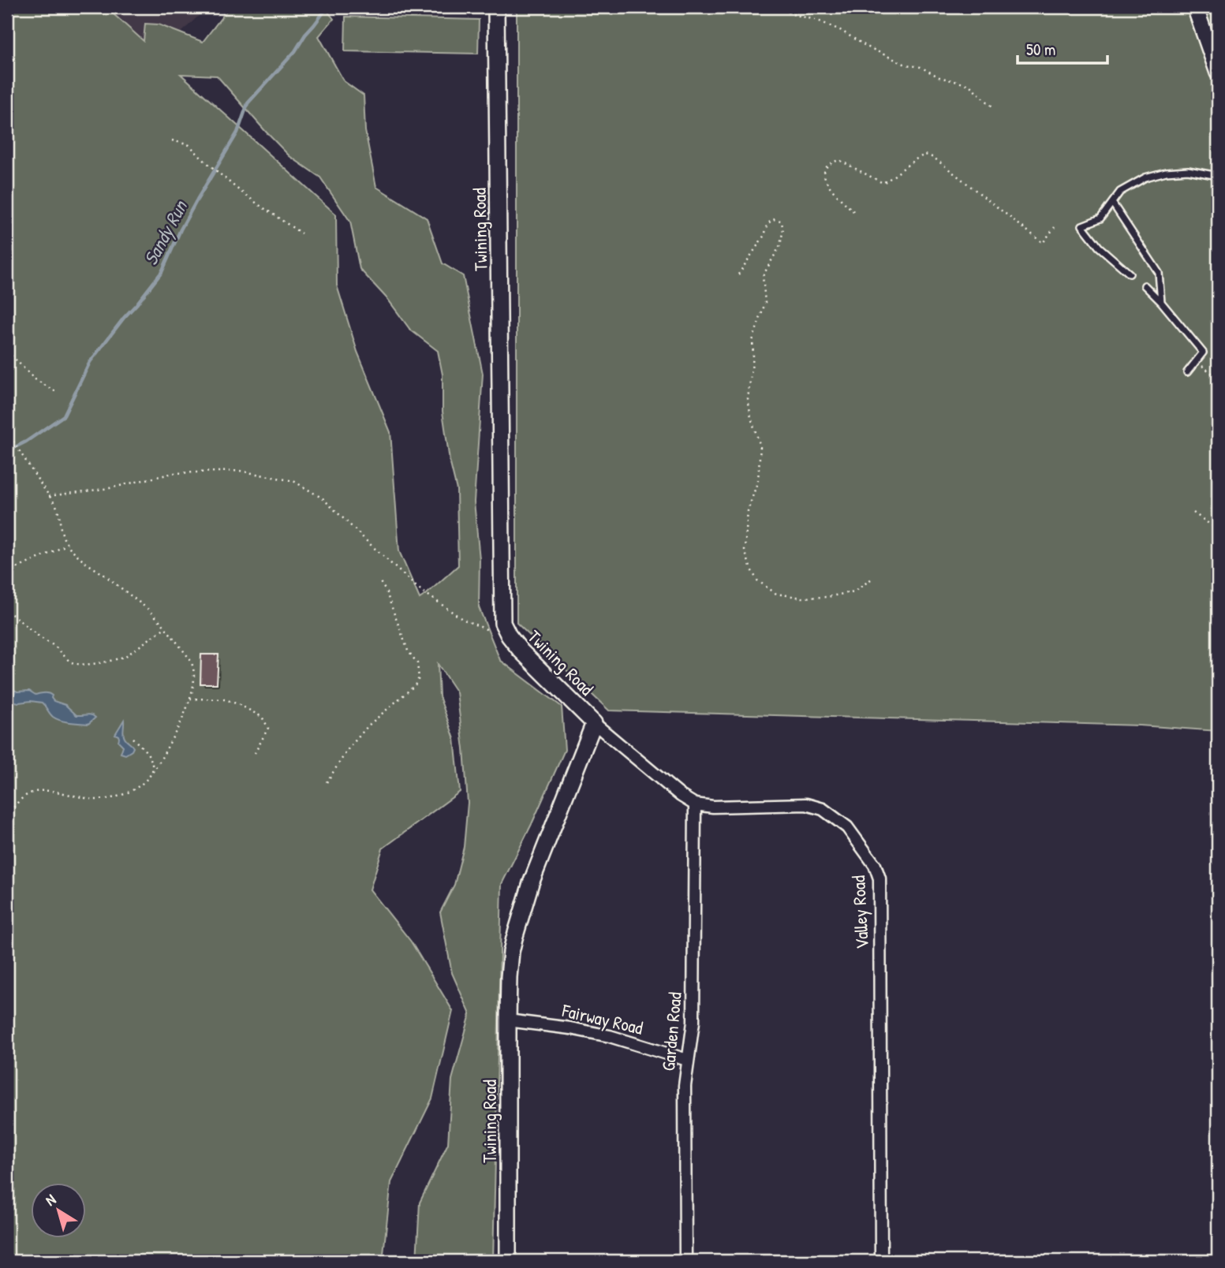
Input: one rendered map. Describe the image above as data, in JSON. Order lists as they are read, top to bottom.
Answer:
{
  "streets": {
    "street": [
      "Twining Road",
      "Valley Road",
      "Fairway Road",
      "Garden Road"
    ]
  },
  "crossings": [
    ["Twining Road", "Fairway Road"],
    ["Valley Road", "Garden Road"],
    ["Fairway Road", "Garden Road"]
  ],
  "water": ["Sandy Run"],
  "scale_bar": "50 m",
  "north": "top left"
}
